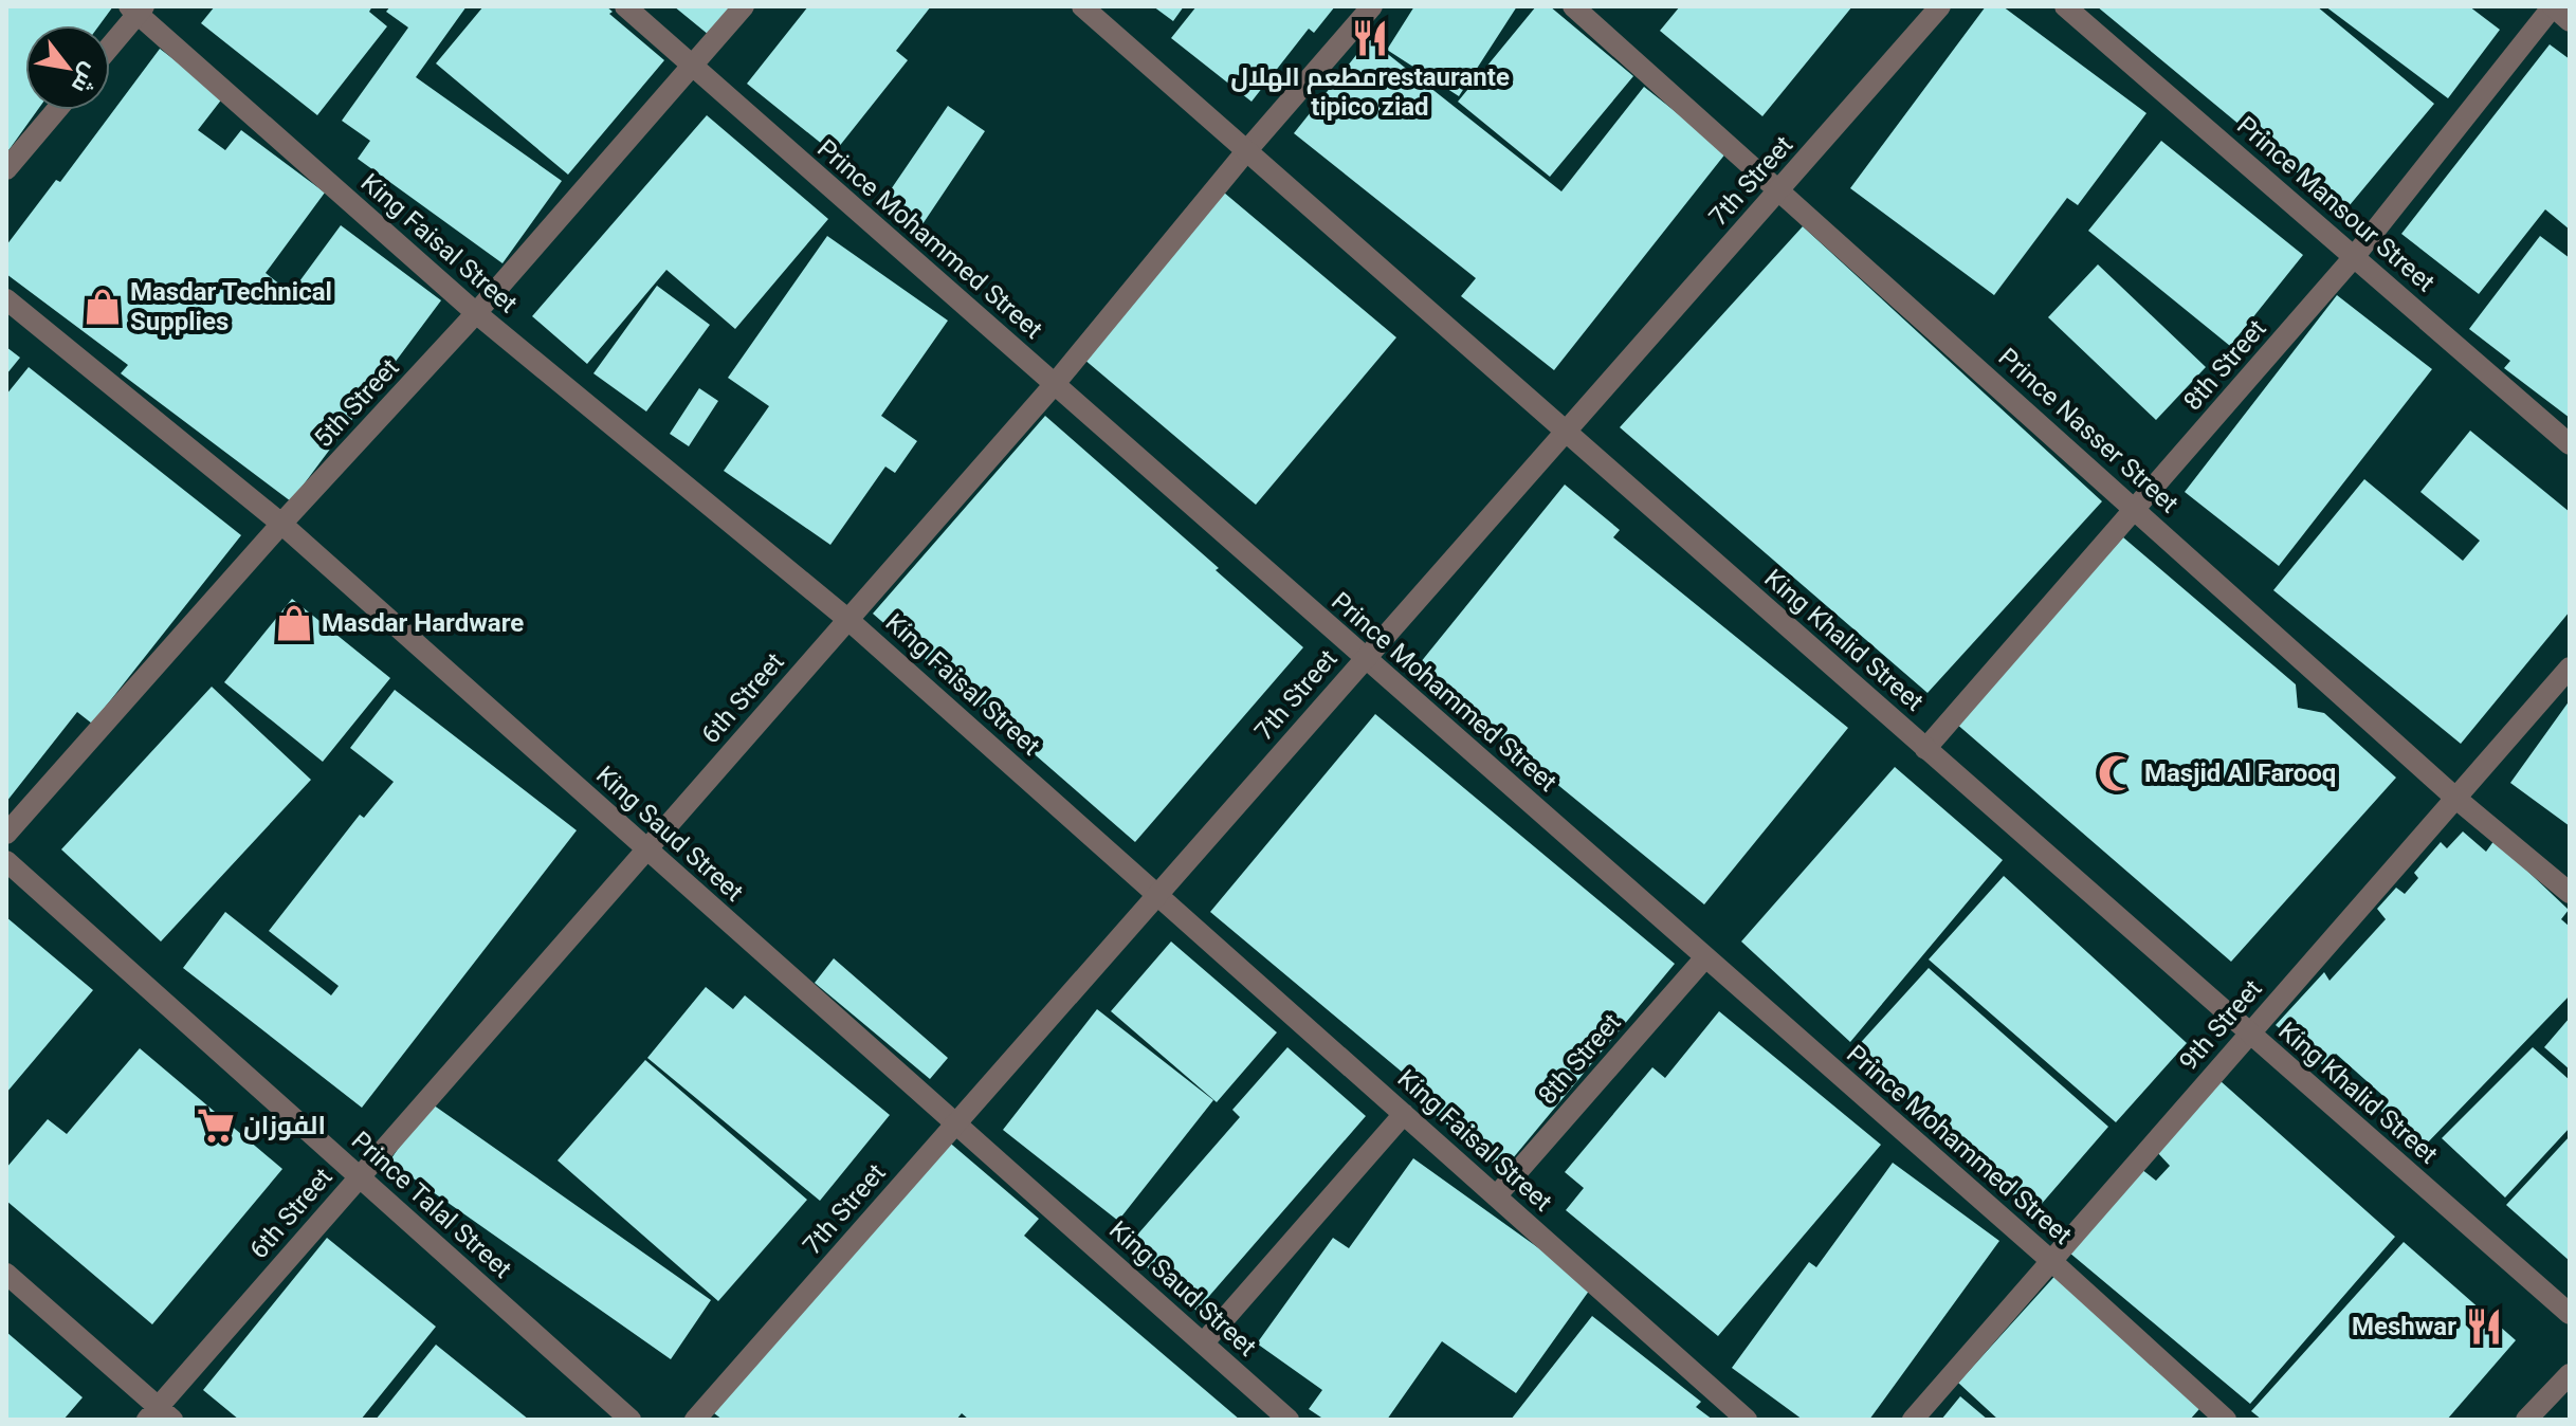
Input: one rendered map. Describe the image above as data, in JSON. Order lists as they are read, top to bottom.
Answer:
{
  "streets": {
    "street": [
      "7th Street",
      "Prince Mansour Street",
      "Prince Mohammed Street",
      "King Faisal Street",
      "8th Street",
      "5th Street",
      "Prince Nasser Street",
      "King Khalid Street",
      "6th Street",
      "King Saud Street",
      "9th Street",
      "Prince Talal Street"
    ]
  },
  "crossings": [
    ["7th Street", "Prince Mohammed Street"],
    ["7th Street", "King Faisal Street"],
    ["7th Street", "Prince Nasser Street"],
    ["7th Street", "King Khalid Street"],
    ["7th Street", "King Saud Street"],
    ["Prince Mansour Street", "8th Street"],
    ["Prince Mohammed Street", "8th Street"],
    ["Prince Mohammed Street", "5th Street"],
    ["Prince Mohammed Street", "6th Street"],
    ["Prince Mohammed Street", "9th Street"],
    ["King Faisal Street", "8th Street"],
    ["King Faisal Street", "5th Street"],
    ["King Faisal Street", "6th Street"],
    ["8th Street", "Prince Nasser Street"],
    ["8th Street", "King Khalid Street"],
    ["5th Street", "King Saud Street"],
    ["Prince Nasser Street", "9th Street"],
    ["King Khalid Street", "6th Street"],
    ["King Khalid Street", "9th Street"],
    ["6th Street", "King Saud Street"],
    ["6th Street", "Prince Talal Street"]
  ],
  "places": {
    "restaurant": ["مطعم الهلالrestaurante tipico ziad", "Meshwar"],
    "shop": ["Masdar Technical Supplies", "Masdar Hardware"],
    "mosque": ["Masjid Al Farooq"],
    "supermarket": ["الفوزان"]
  },
  "north": "bottom right"
}
